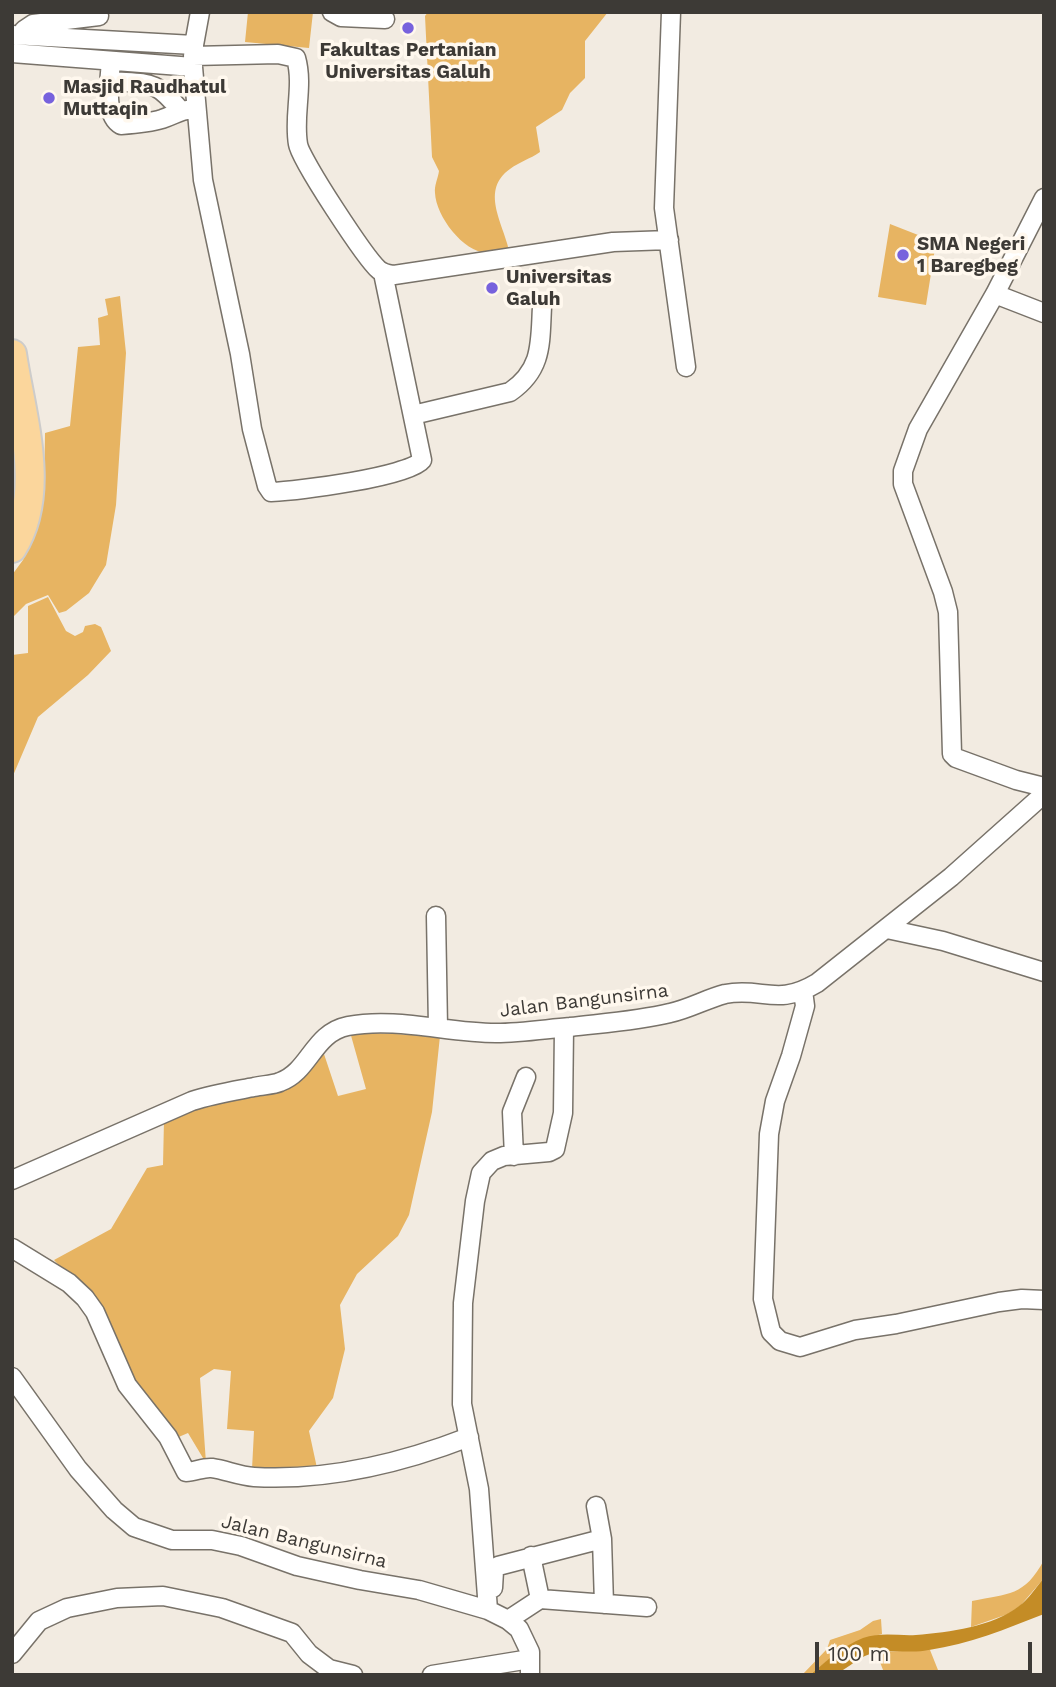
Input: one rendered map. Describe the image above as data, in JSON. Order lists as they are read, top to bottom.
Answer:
{
  "streets": {
    "street": ["Jalan Bangunsirna"]
  },
  "places": [
    "Fakultas Pertanian Universitas Galuh",
    "Masjid Raudhatul Muttaqin",
    "SMA Negeri 1 Baregbeg",
    "Universitas Galuh"
  ],
  "scale_bar": "100 m"
}
